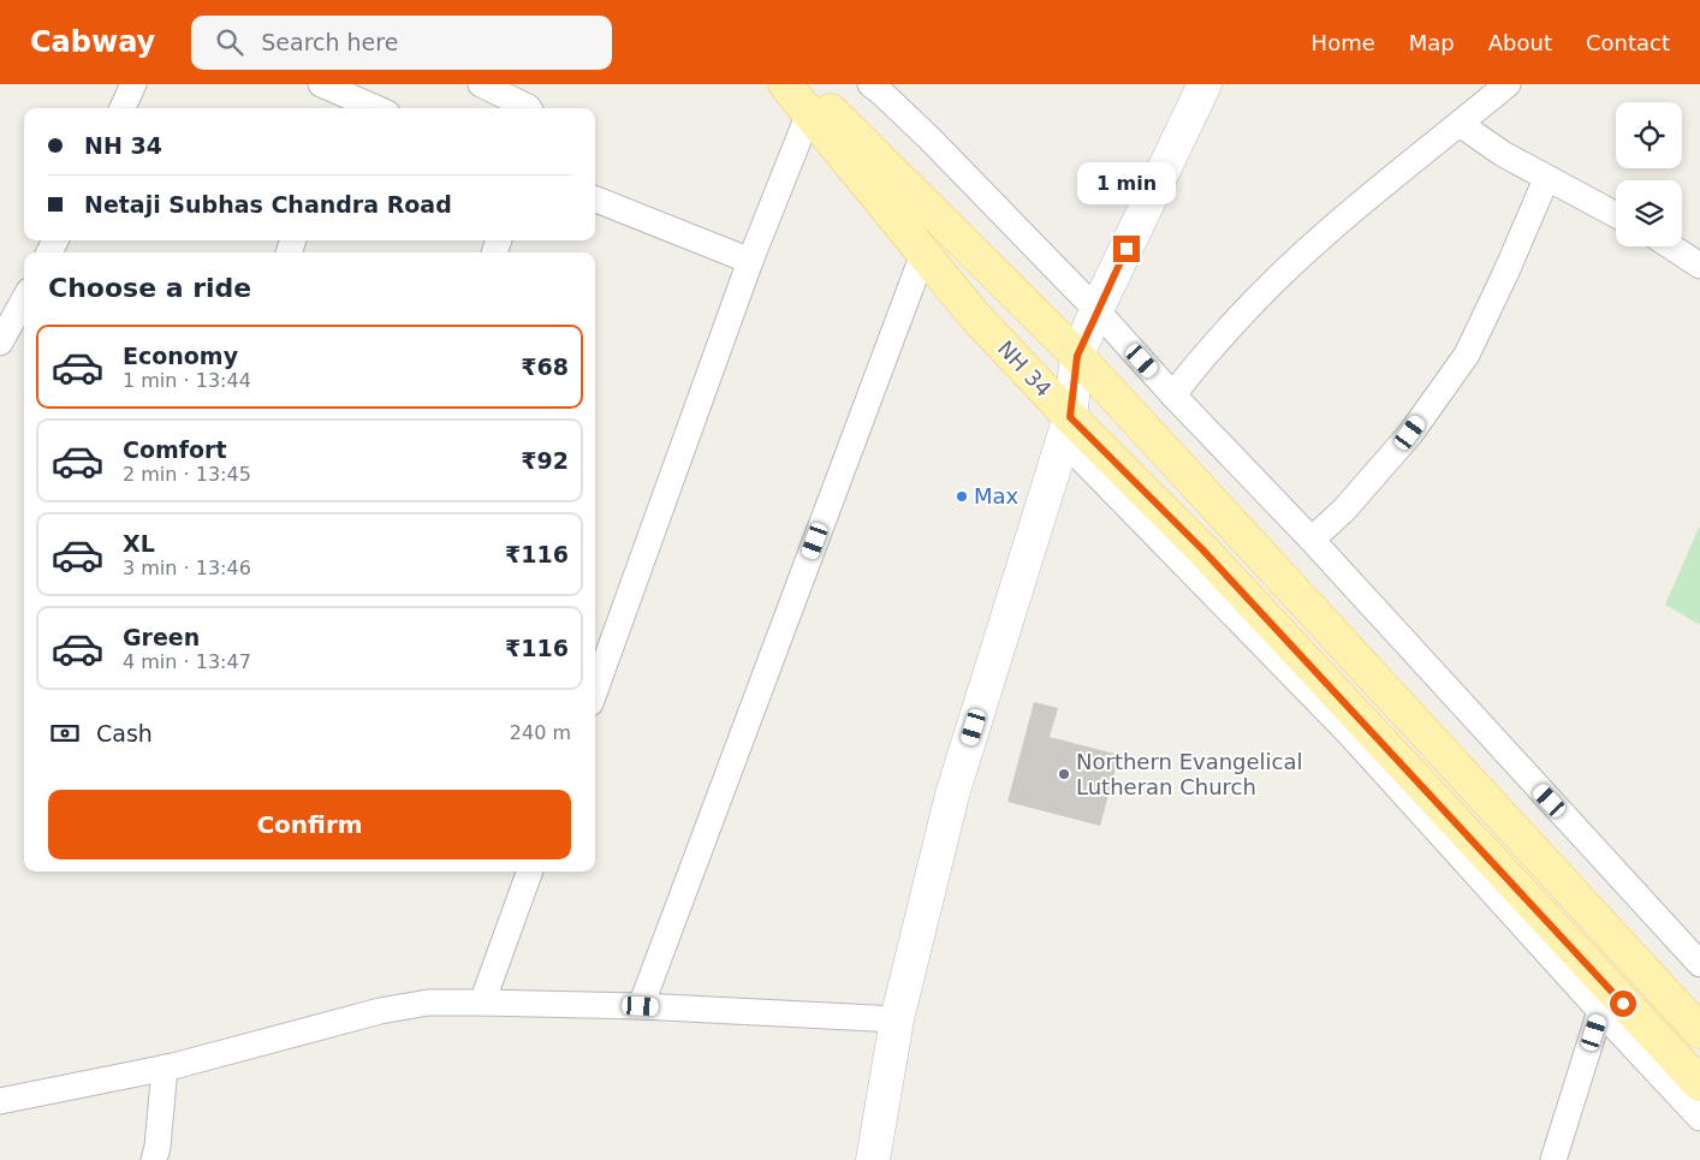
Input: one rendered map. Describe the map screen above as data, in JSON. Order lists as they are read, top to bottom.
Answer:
{
  "streets": {
    "main road": ["NH 34"]
  },
  "places": ["Max", "Northern Evangelical Lutheran Church"],
  "page": {
    "header": "Cabway",
    "search": "Search here",
    "nav": [
      "Home",
      "Map",
      "About",
      "Contact"
    ],
    "banner": ["NH 34", "Netaji Subhas Chandra Road"],
    "bubble": "1 min",
    "heading": "Choose a ride",
    "list": [
      {
        "name": "Economy",
        "note": "1 min · 13:44",
        "value": "₹68"
      },
      {
        "name": "Comfort",
        "note": "2 min · 13:45",
        "value": "₹92"
      },
      {
        "name": "XL",
        "note": "3 min · 13:46",
        "value": "₹116"
      },
      {
        "name": "Green",
        "note": "4 min · 13:47",
        "value": "₹116"
      }
    ],
    "pay": ["Cash", "240 m"],
    "buttons": "Confirm"
  }
}
